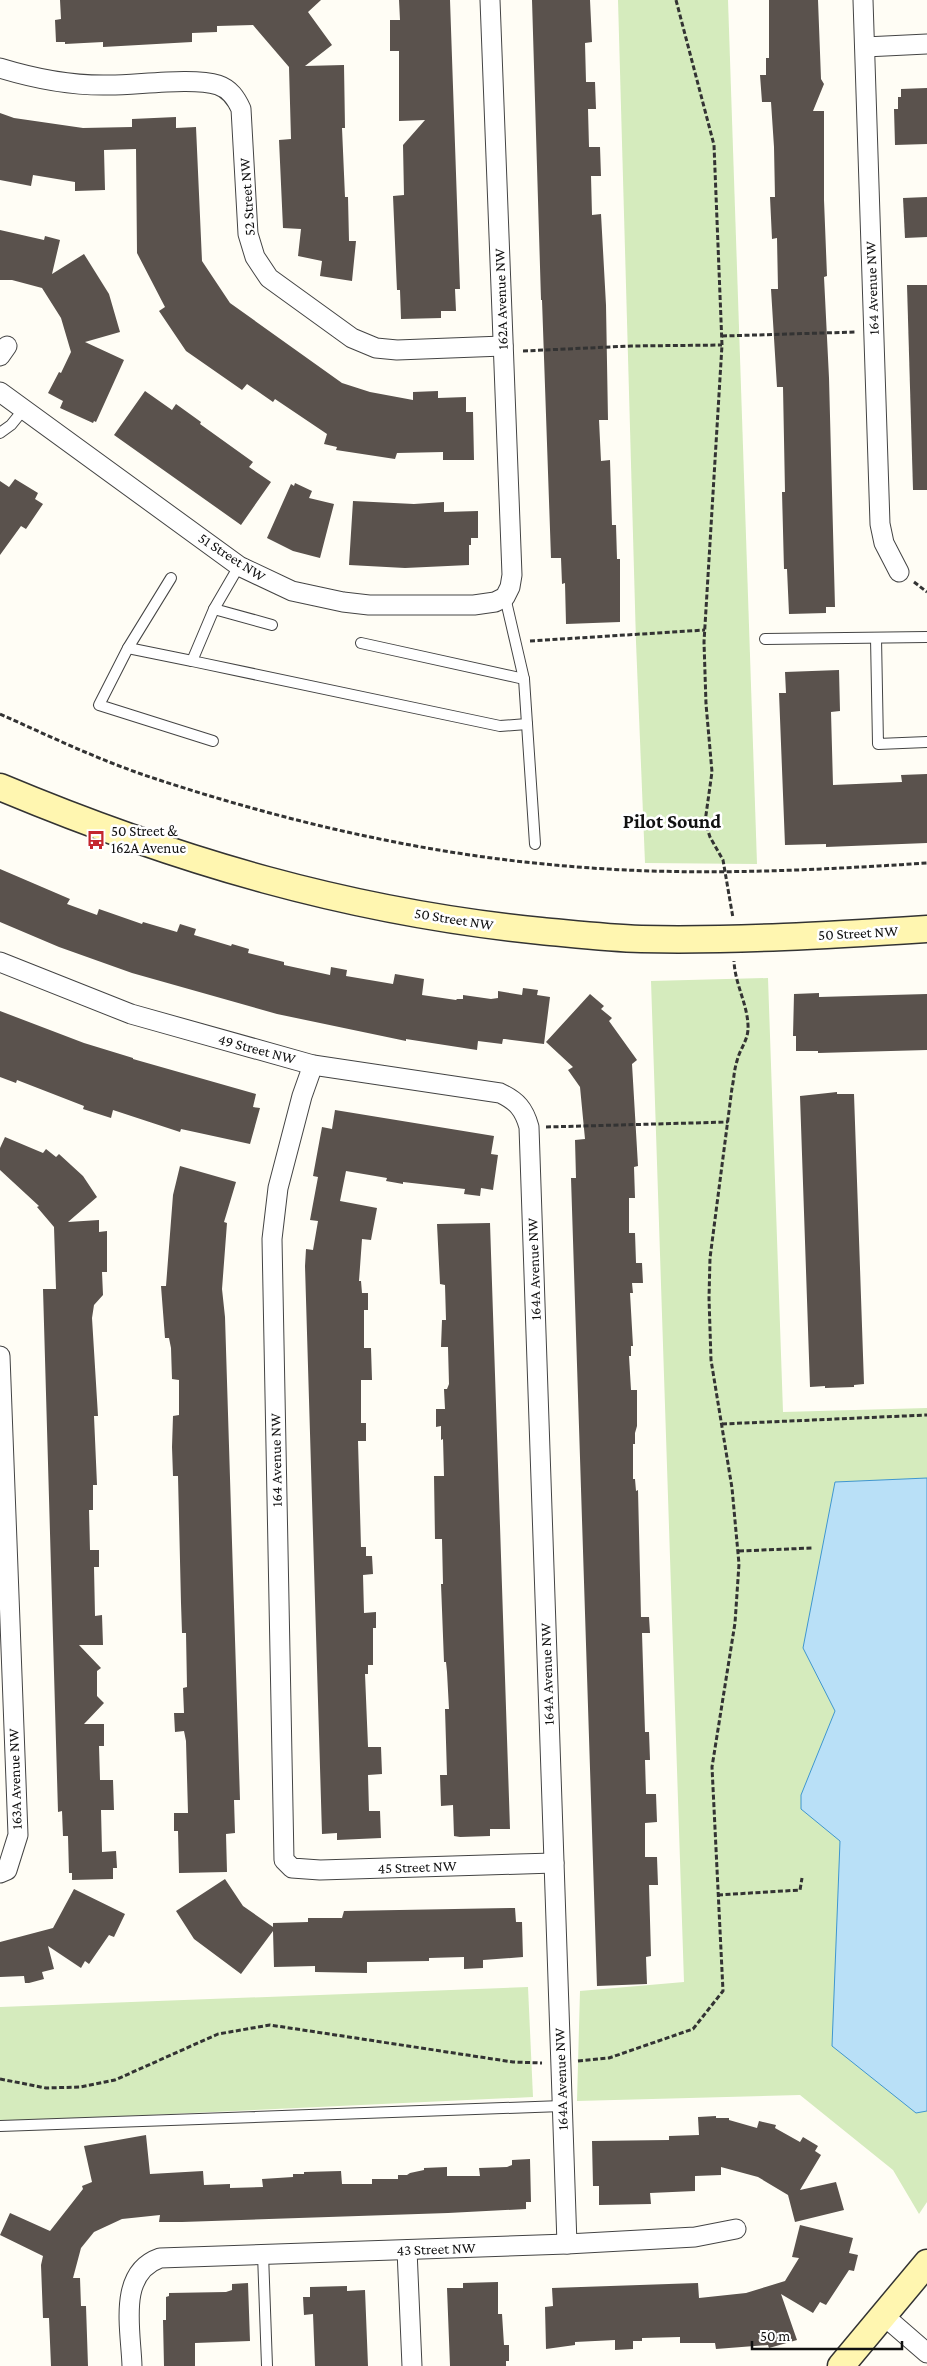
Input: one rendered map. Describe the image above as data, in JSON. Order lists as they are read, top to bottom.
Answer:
{
  "streets": {
    "main road": ["50 Street NW"],
    "street": [
      "52 Street NW",
      "164 Avenue NW",
      "162A Avenue NW",
      "51 Street NW",
      "49 Street NW",
      "164A Avenue NW",
      "163A Avenue NW",
      "45 Street NW",
      "43 Street NW"
    ]
  },
  "crossings": [
    ["52 Street NW", "162A Avenue NW"],
    ["164 Avenue NW", "49 Street NW"],
    ["164 Avenue NW", "45 Street NW"],
    ["162A Avenue NW", "51 Street NW"],
    ["49 Street NW", "164A Avenue NW"],
    ["164A Avenue NW", "45 Street NW"],
    ["164A Avenue NW", "43 Street NW"]
  ],
  "districts": ["Pilot Sound"],
  "places": {
    "bus stop": ["50 Street & 162A Avenue"]
  },
  "scale_bar": "50 m"
}
